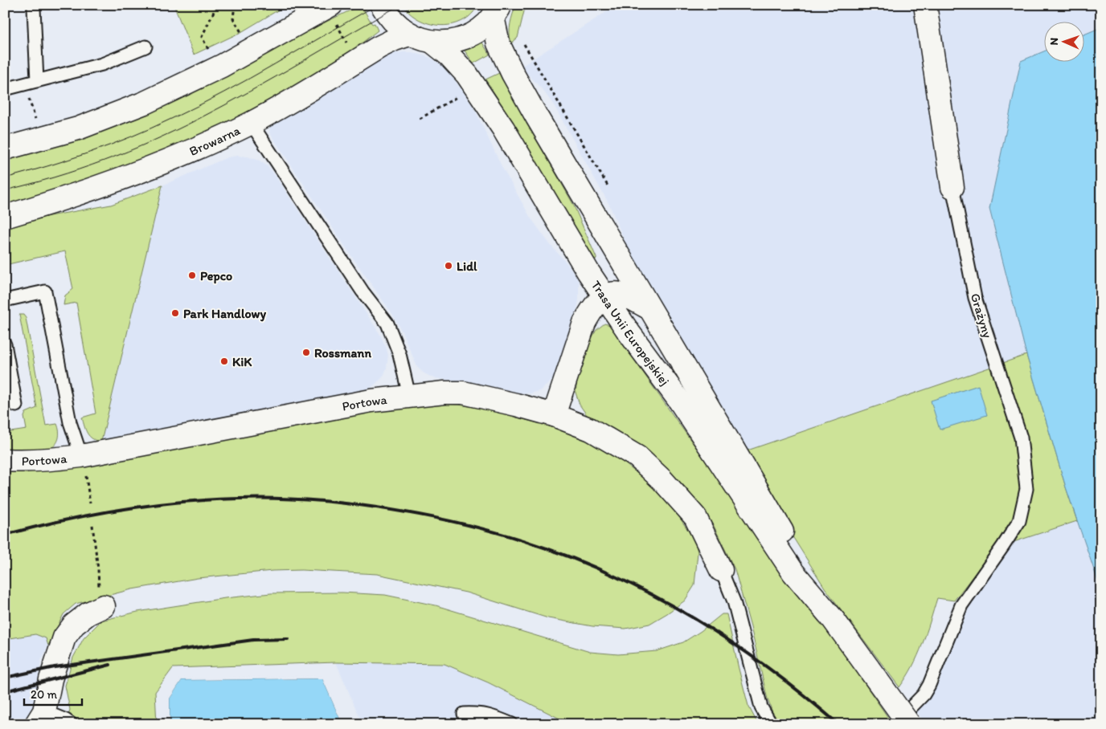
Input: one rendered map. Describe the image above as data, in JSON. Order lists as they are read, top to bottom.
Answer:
{
  "streets": {
    "main road": [
      "Browarna",
      "Grażyny",
      "Trasa Unii Europejskiej",
      "Portowa"
    ]
  },
  "places": [
    "Lidl",
    "Pepco",
    "Park Handlowy",
    "Rossmann",
    "KiK"
  ],
  "scale_bar": "20 m",
  "north": "left"
}
